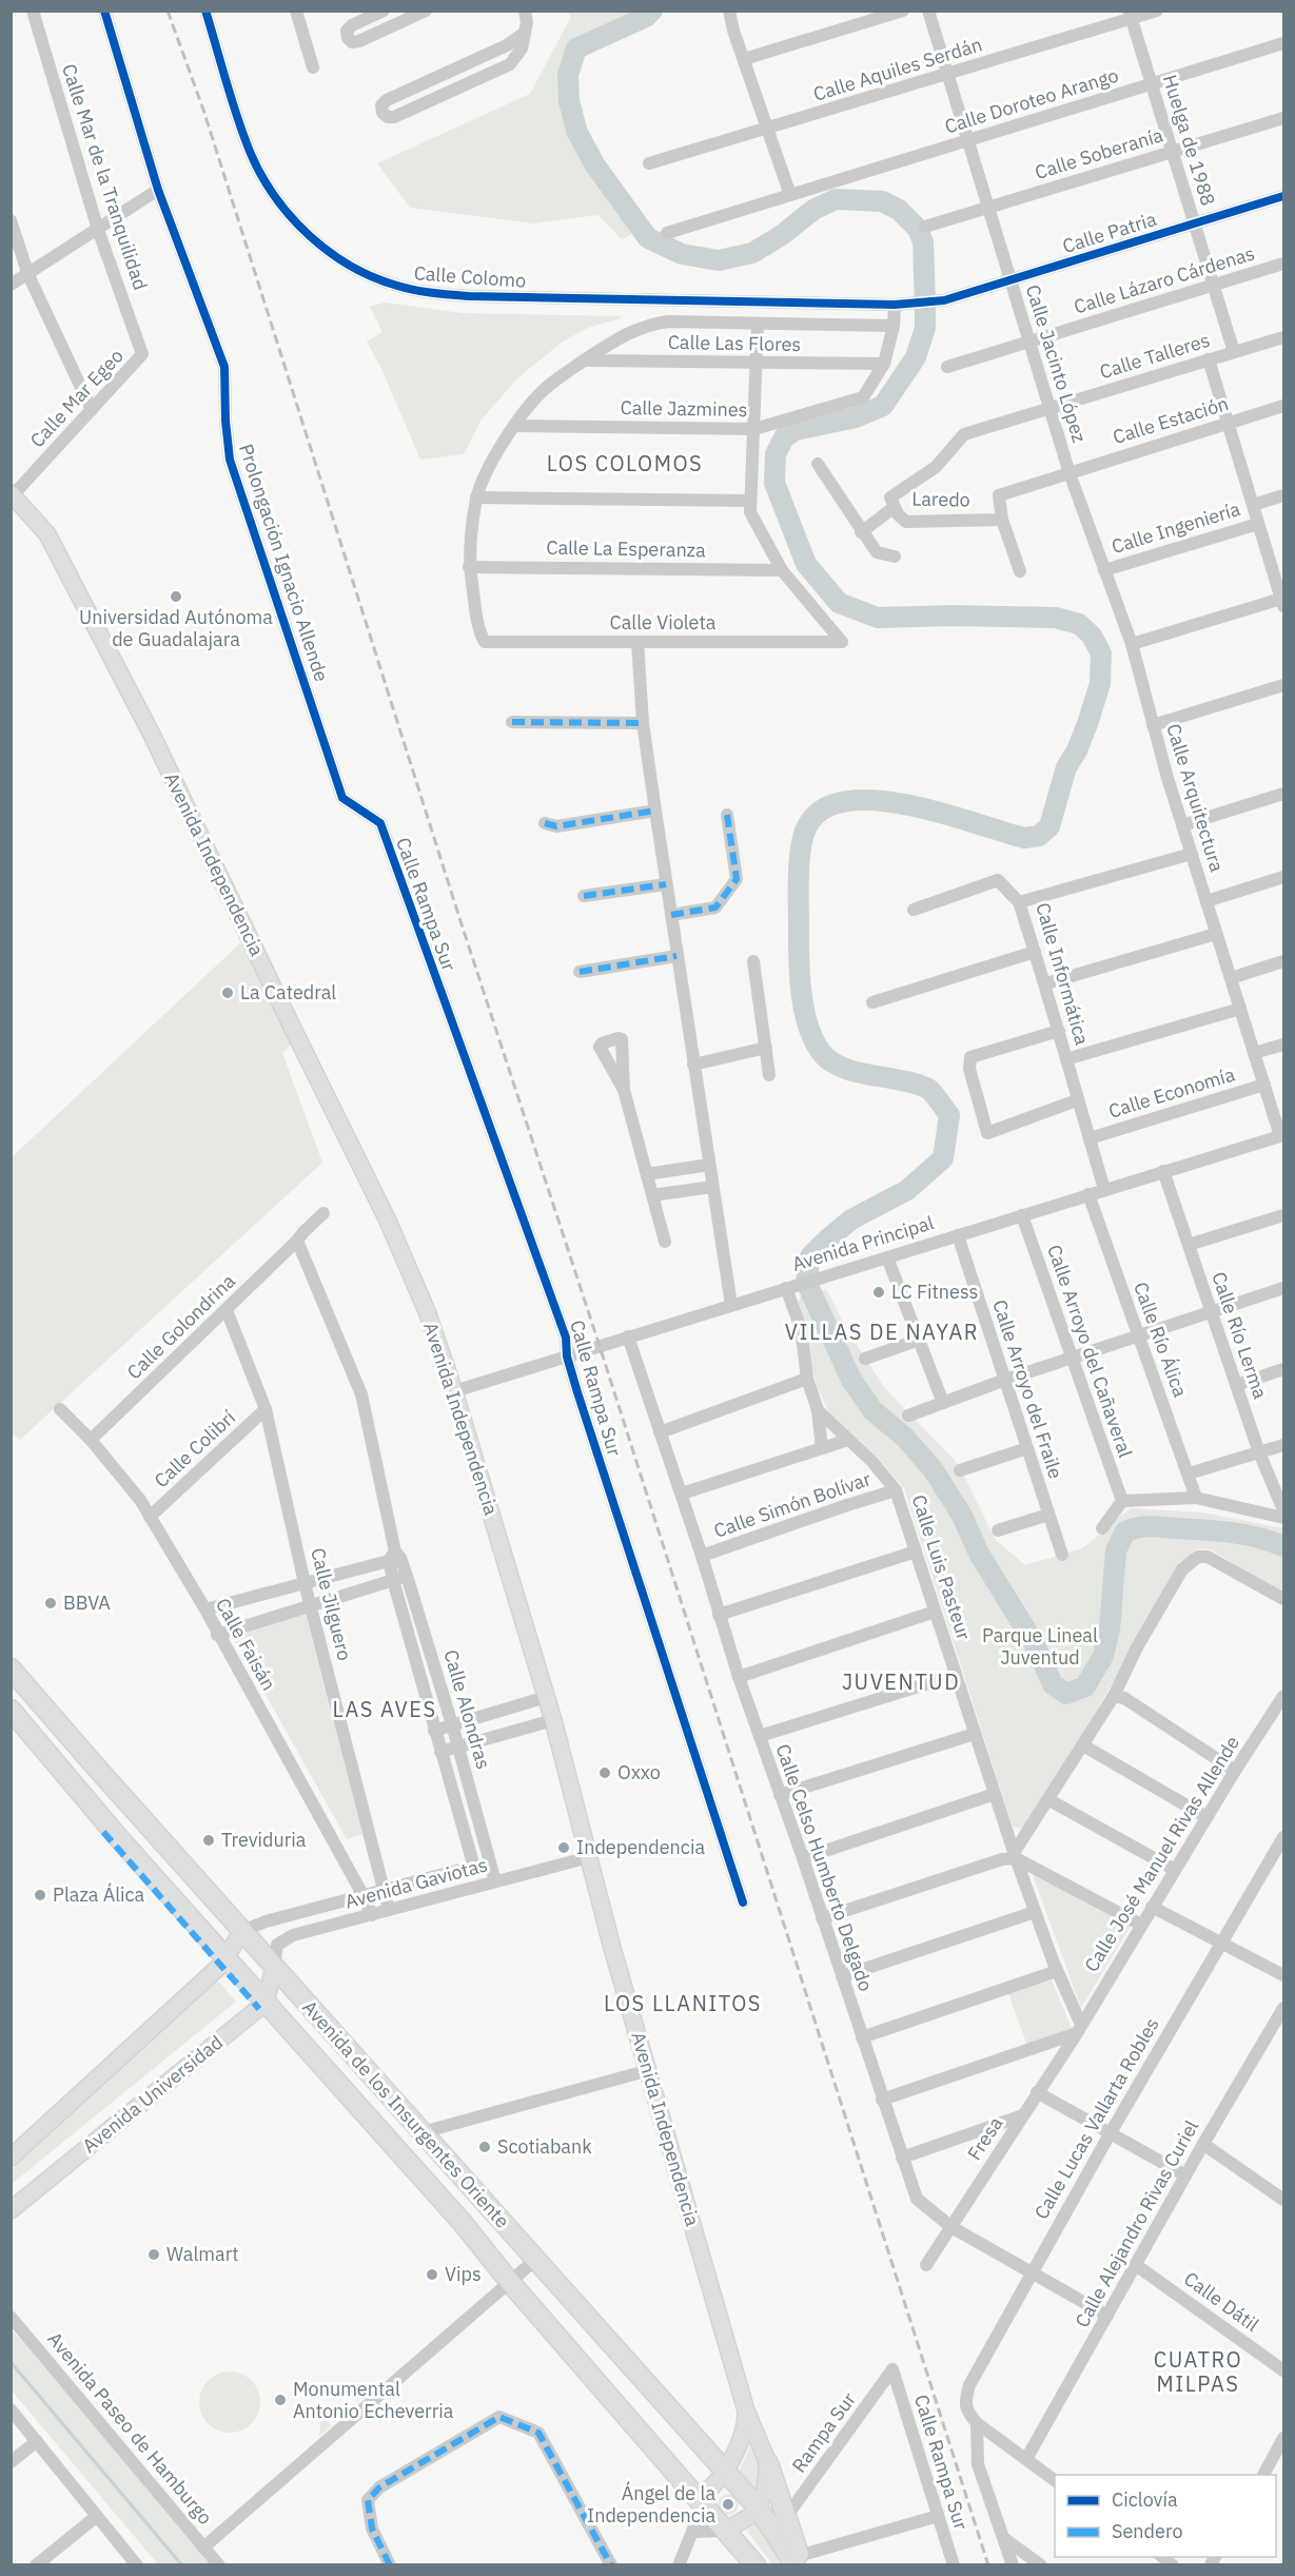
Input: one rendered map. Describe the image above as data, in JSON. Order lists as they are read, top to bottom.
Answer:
{
  "streets": {
    "highway": ["Avenida de los Insurgentes Oriente"],
    "main road": ["Avenida Independencia", "Avenida Universidad"],
    "street": [
      "Calle Aquiles Serdán",
      "Calle Doroteo Arango",
      "Huelga de 1988",
      "Calle Soberanía",
      "Calle Mar de la Tranquilidad",
      "Calle Patria",
      "Calle Colomo",
      "Calle Lázaro Cárdenas",
      "Calle Las Flores",
      "Calle Talleres",
      "Calle Jacinto López",
      "Calle Mar Egeo",
      "Calle Jazmines",
      "Calle Estación",
      "Laredo",
      "Calle Ingeniería",
      "Calle La Esperanza",
      "Prolongación Ignacio Allende",
      "Calle Violeta",
      "Calle Arquitectura",
      "Calle Rampa Sur",
      "Calle Informática",
      "Calle Economía",
      "Avenida Principal",
      "Calle Golondrina",
      "Calle Río Lerma",
      "Calle Río Álica",
      "Calle Arroyo del Cañaveral",
      "Calle Arroyo del Fraile",
      "Calle Colibrí",
      "Calle Simón Bolívar",
      "Calle Luis Pasteur",
      "Calle Jilguero",
      "Calle Faisán",
      "Calle Alondras",
      "Calle José Manuel Rivas Allende",
      "Calle Celso Humberto Delgado",
      "Avenida Gaviotas",
      "Calle Lucas Vallarta Robles",
      "Fresa",
      "Calle Alejandro Rivas Curiel",
      "Calle Dátil",
      "Avenida Paseo de Hamburgo",
      "Rampa Sur"
    ]
  },
  "crossings": [
    ["Calle Aquiles Serdán", "Huelga de 1988"],
    ["Calle Aquiles Serdán", "Calle Jacinto López"],
    ["Calle Doroteo Arango", "Huelga de 1988"],
    ["Calle Doroteo Arango", "Calle Jacinto López"],
    ["Huelga de 1988", "Calle Soberanía"],
    ["Huelga de 1988", "Calle Patria"],
    ["Huelga de 1988", "Calle Lázaro Cárdenas"],
    ["Huelga de 1988", "Calle Talleres"],
    ["Calle Soberanía", "Calle Jacinto López"],
    ["Calle Mar de la Tranquilidad", "Calle Mar Egeo"],
    ["Calle Patria", "Calle Colomo"],
    ["Calle Patria", "Calle Jacinto López"],
    ["Calle Colomo", "Calle Jazmines"],
    ["Calle Lázaro Cárdenas", "Calle Jacinto López"],
    ["Calle Las Flores", "Calle Jazmines"],
    ["Calle Talleres", "Calle Jacinto López"],
    ["Calle Talleres", "Laredo"],
    ["Calle Jacinto López", "Calle Estación"],
    ["Calle Jacinto López", "Calle Arquitectura"],
    ["Calle Mar Egeo", "Avenida Independencia"],
    ["Calle Estación", "Calle Arquitectura"],
    ["Calle Ingeniería", "Calle Arquitectura"],
    ["Calle La Esperanza", "Calle Violeta"],
    ["Prolongación Ignacio Allende", "Calle Rampa Sur"],
    ["Calle Arquitectura", "Calle Informática"],
    ["Calle Arquitectura", "Calle Economía"],
    ["Calle Arquitectura", "Avenida Principal"],
    ["Avenida Independencia", "Avenida Principal"],
    ["Avenida Independencia", "Avenida Gaviotas"],
    ["Avenida Independencia", "Avenida de los Insurgentes Oriente"],
    ["Calle Rampa Sur", "Avenida Principal"],
    ["Calle Rampa Sur", "Rampa Sur"],
    ["Calle Informática", "Calle Economía"],
    ["Calle Informática", "Avenida Principal"],
    ["Avenida Principal", "Calle Río Lerma"],
    ["Avenida Principal", "Calle Río Álica"],
    ["Avenida Principal", "Calle Arroyo del Cañaveral"],
    ["Avenida Principal", "Calle Arroyo del Fraile"],
    ["Avenida Principal", "Calle Luis Pasteur"],
    ["Avenida Principal", "Calle Celso Humberto Delgado"],
    ["Calle Golondrina", "Calle Jilguero"],
    ["Calle Golondrina", "Calle Faisán"],
    ["Calle Golondrina", "Calle Alondras"],
    ["Calle Colibrí", "Calle Jilguero"],
    ["Calle Colibrí", "Calle Faisán"],
    ["Calle Simón Bolívar", "Calle Luis Pasteur"],
    ["Calle Simón Bolívar", "Calle Celso Humberto Delgado"],
    ["Calle Luis Pasteur", "Calle José Manuel Rivas Allende"],
    ["Calle Luis Pasteur", "Fresa"],
    ["Calle Jilguero", "Avenida Gaviotas"],
    ["Calle Faisán", "Avenida Gaviotas"],
    ["Calle Alondras", "Avenida Gaviotas"],
    ["Calle José Manuel Rivas Allende", "Fresa"],
    ["Calle Celso Humberto Delgado", "Calle Lucas Vallarta Robles"],
    ["Calle Celso Humberto Delgado", "Fresa"],
    ["Calle Celso Humberto Delgado", "Calle Alejandro Rivas Curiel"],
    ["Avenida Gaviotas", "Avenida de los Insurgentes Oriente"],
    ["Avenida Universidad", "Avenida de los Insurgentes Oriente"],
    ["Calle Alejandro Rivas Curiel", "Calle Dátil"]
  ],
  "districts": [
    "LOS COLOMOS",
    "VILLAS DE NAYAR",
    "JUVENTUD",
    "LAS AVES",
    "LOS LLANITOS",
    "CUATRO MILPAS"
  ],
  "parks": ["Parque Lineal Juventud"],
  "places": [
    "Universidad Autónoma de Guadalajara",
    "La Catedral",
    "LC Fitness",
    "BBVA",
    "Oxxo",
    "Treviduria",
    "Independencia",
    "Plaza Álica",
    "Scotiabank",
    "Walmart",
    "Vips",
    "Monumental Antonio Echeverria",
    "Ángel de la Independencia"
  ],
  "legend": ["Ciclovía", "Sendero"]
}
